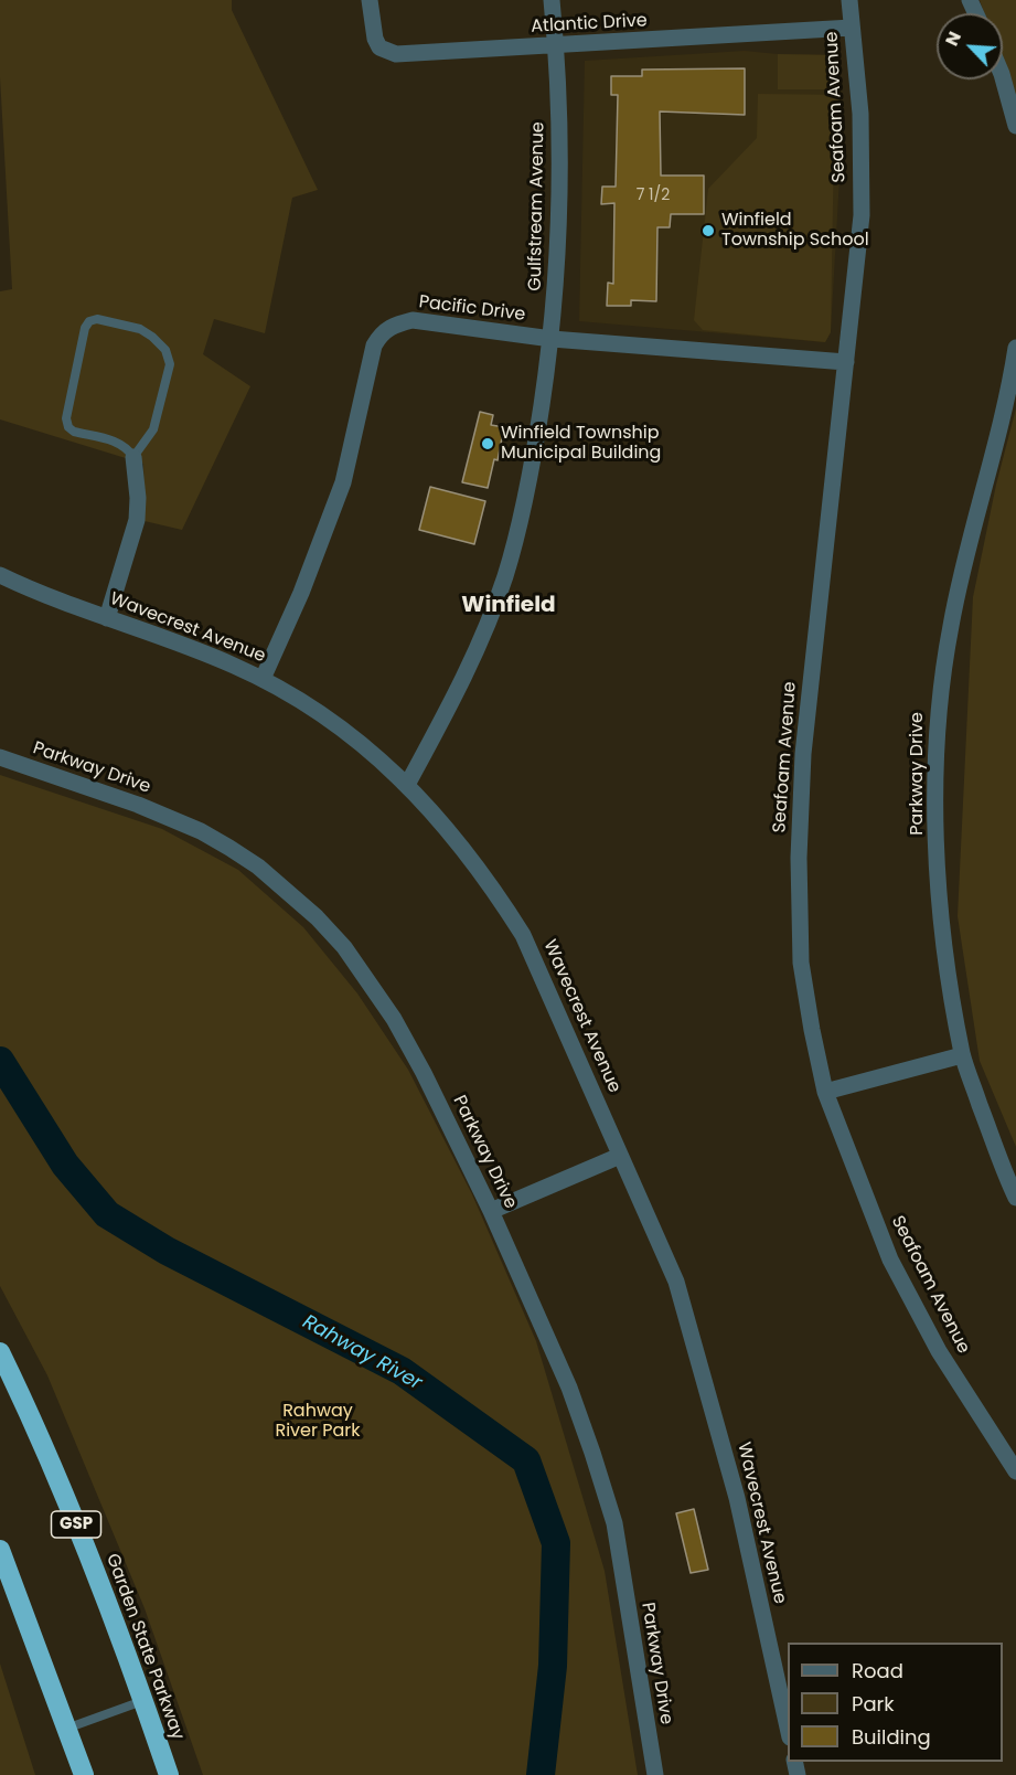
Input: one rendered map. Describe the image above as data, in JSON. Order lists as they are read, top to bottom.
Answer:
{
  "streets": {
    "highway": ["GSP", "Garden State Parkway"],
    "street": [
      "Atlantic Drive",
      "Seafoam Avenue",
      "Gulfstream Avenue",
      "Pacific Drive",
      "Wavecrest Avenue",
      "Parkway Drive"
    ]
  },
  "crossings": [
    ["Atlantic Drive", "Seafoam Avenue"],
    ["Atlantic Drive", "Gulfstream Avenue"],
    ["Seafoam Avenue", "Pacific Drive"],
    ["Gulfstream Avenue", "Pacific Drive"],
    ["Gulfstream Avenue", "Wavecrest Avenue"],
    ["Pacific Drive", "Wavecrest Avenue"]
  ],
  "districts": ["Winfield"],
  "water": ["Rahway River"],
  "parks": ["Rahway River Park"],
  "places": ["Winfield Township School", "Winfield Township Municipal Building"],
  "house_numbers": ["7 1/2"],
  "legend": ["Road", "Park", "Building"],
  "north": "top left"
}
